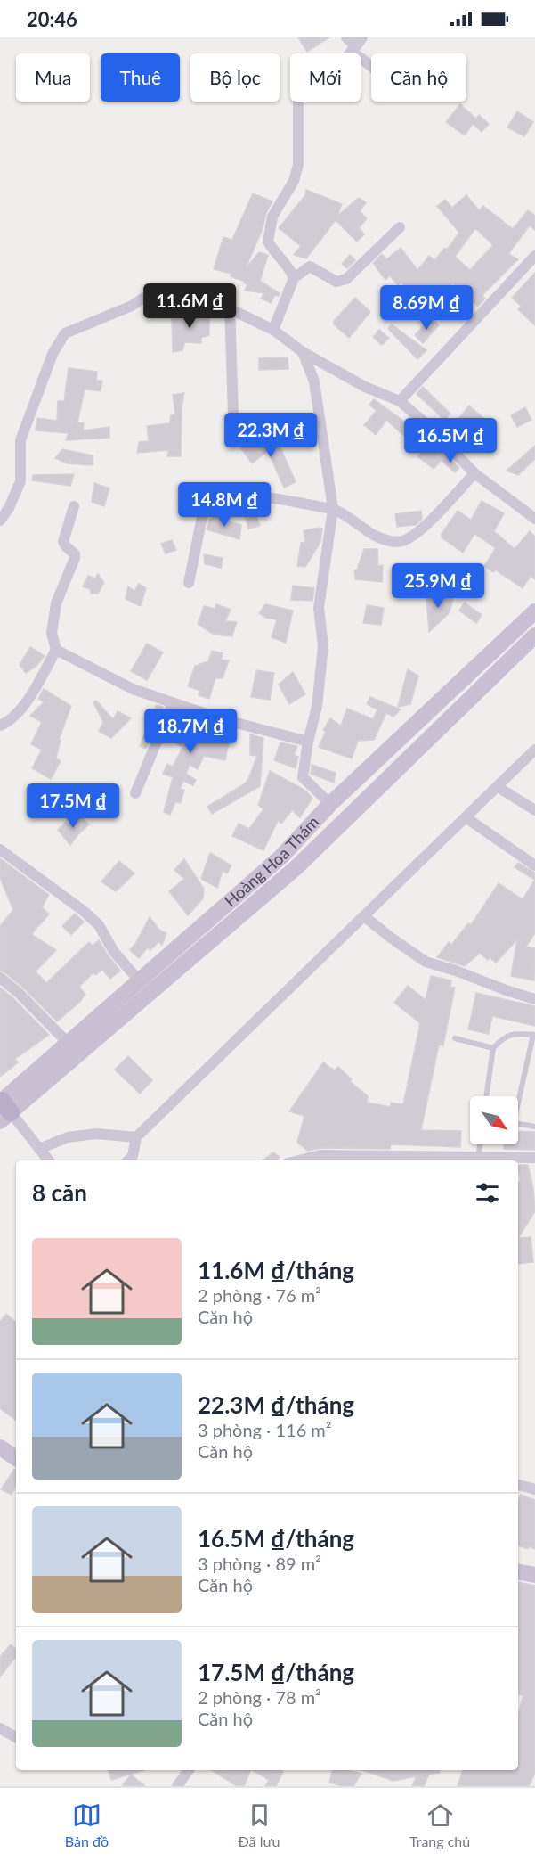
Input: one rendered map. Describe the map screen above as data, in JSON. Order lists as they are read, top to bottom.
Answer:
{
  "streets": {
    "main road": ["Hoàng Hoa Thám"]
  },
  "north": "bottom right",
  "page": {
    "status": "20:46",
    "chip": [
      "Mua",
      "Thuê",
      "Bộ lọc",
      "Mới",
      "Căn hộ"
    ],
    "price": [
      "11.6M ₫",
      "8.69M ₫",
      "22.3M ₫",
      "16.5M ₫",
      "14.8M ₫",
      "25.9M ₫",
      "18.7M ₫",
      "17.5M ₫"
    ],
    "heading": "8 căn",
    "list": [
      {
        "name": "11.6M ₫/tháng",
        "note": "2 phòng · 76 m² · Căn hộ"
      },
      {
        "name": "22.3M ₫/tháng",
        "note": "3 phòng · 116 m² · Căn hộ"
      },
      {
        "name": "16.5M ₫/tháng",
        "note": "3 phòng · 89 m² · Căn hộ"
      },
      {
        "name": "17.5M ₫/tháng",
        "note": "2 phòng · 78 m² · Căn hộ"
      }
    ],
    "tabs": ["Bản đồ", "Đã lưu", "Trang chủ"]
  }
}
